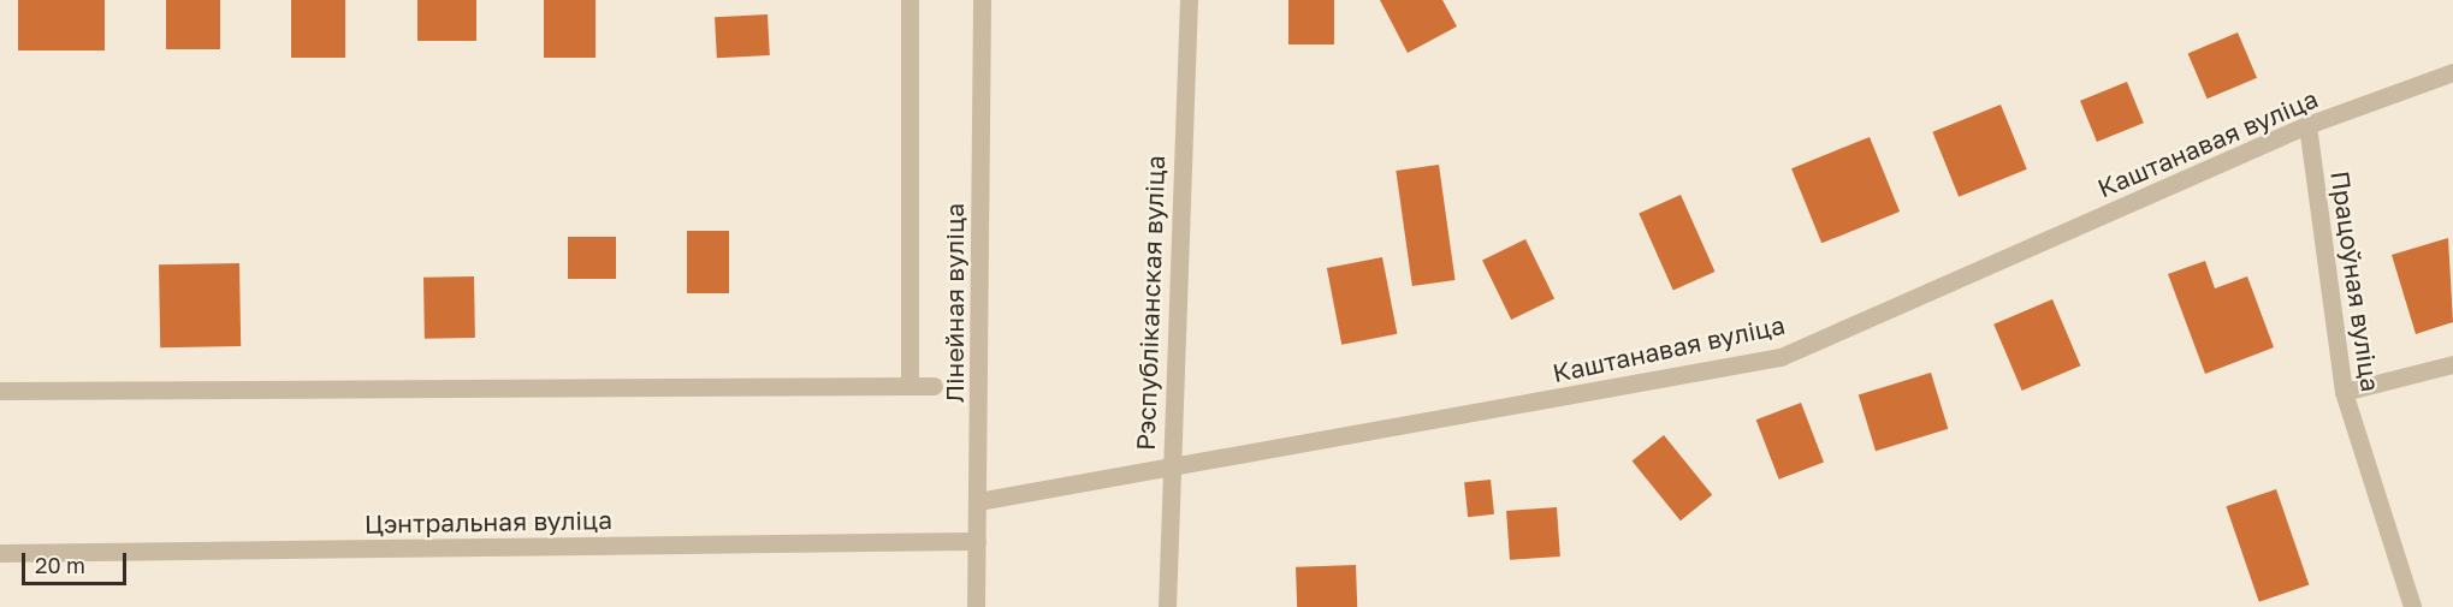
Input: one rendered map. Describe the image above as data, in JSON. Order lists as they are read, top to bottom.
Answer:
{
  "streets": {
    "street": [
      "Каштанавая вуліца",
      "Працоўная вуліца",
      "Лінейная вуліца",
      "Рэспубліканская вуліца",
      "Цэнтральная вуліца"
    ]
  },
  "crossings": [
    ["Каштанавая вуліца", "Працоўная вуліца"],
    ["Каштанавая вуліца", "Лінейная вуліца"],
    ["Каштанавая вуліца", "Рэспубліканская вуліца"],
    ["Лінейная вуліца", "Цэнтральная вуліца"]
  ],
  "scale_bar": "20 m"
}
